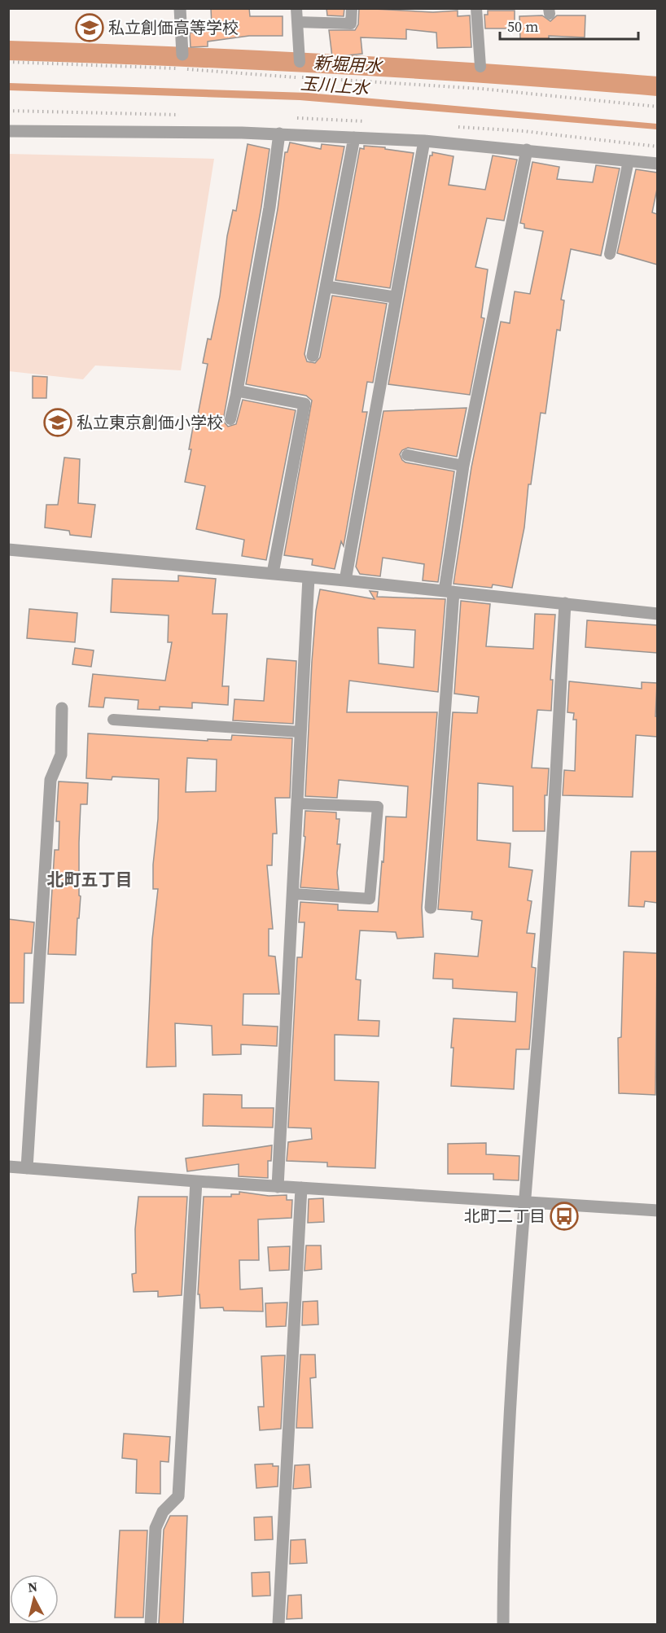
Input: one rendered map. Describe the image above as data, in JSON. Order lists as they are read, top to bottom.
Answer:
{
  "districts": ["北町五丁目"],
  "water": ["新堀用水", "玉川上水"],
  "places": {
    "school or university": ["私立創価高等学校", "私立東京創価小学校"],
    "bus stop": ["北町二丁目"]
  },
  "scale_bar": "50 m",
  "north": "top"
}
